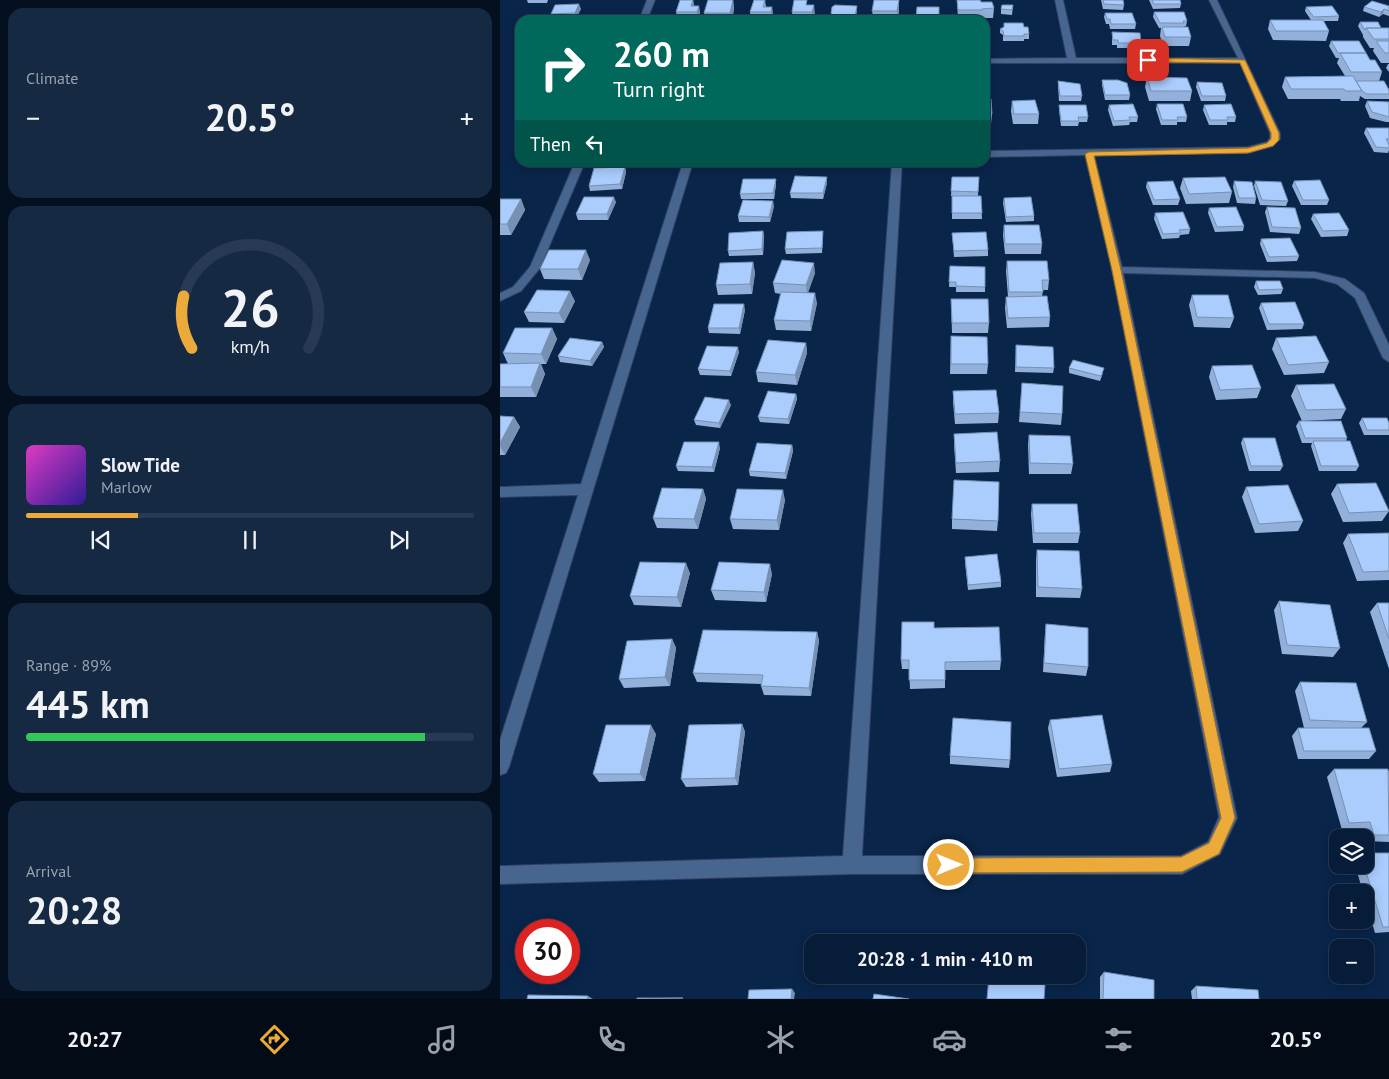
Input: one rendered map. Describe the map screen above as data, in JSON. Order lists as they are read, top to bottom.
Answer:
{
  "page": {
    "tile": [
      "Climate",
      ["Range · 89%", "445 km"],
      ["Arrival", "20:28"]
    ],
    "turn": ["260 m", "Turn right"],
    "heat": ["−", "20.5°", "+"],
    "then": "Then",
    "song": ["Slow Tide", "Marlow"],
    "map_buttons": ["+", "−"],
    "limit": "30",
    "trip": "20:28 · 1 min · 410 m",
    "tabs": ["20:27", "20.5°"],
    "gauge": ["26", "km/h"]
  }
}
